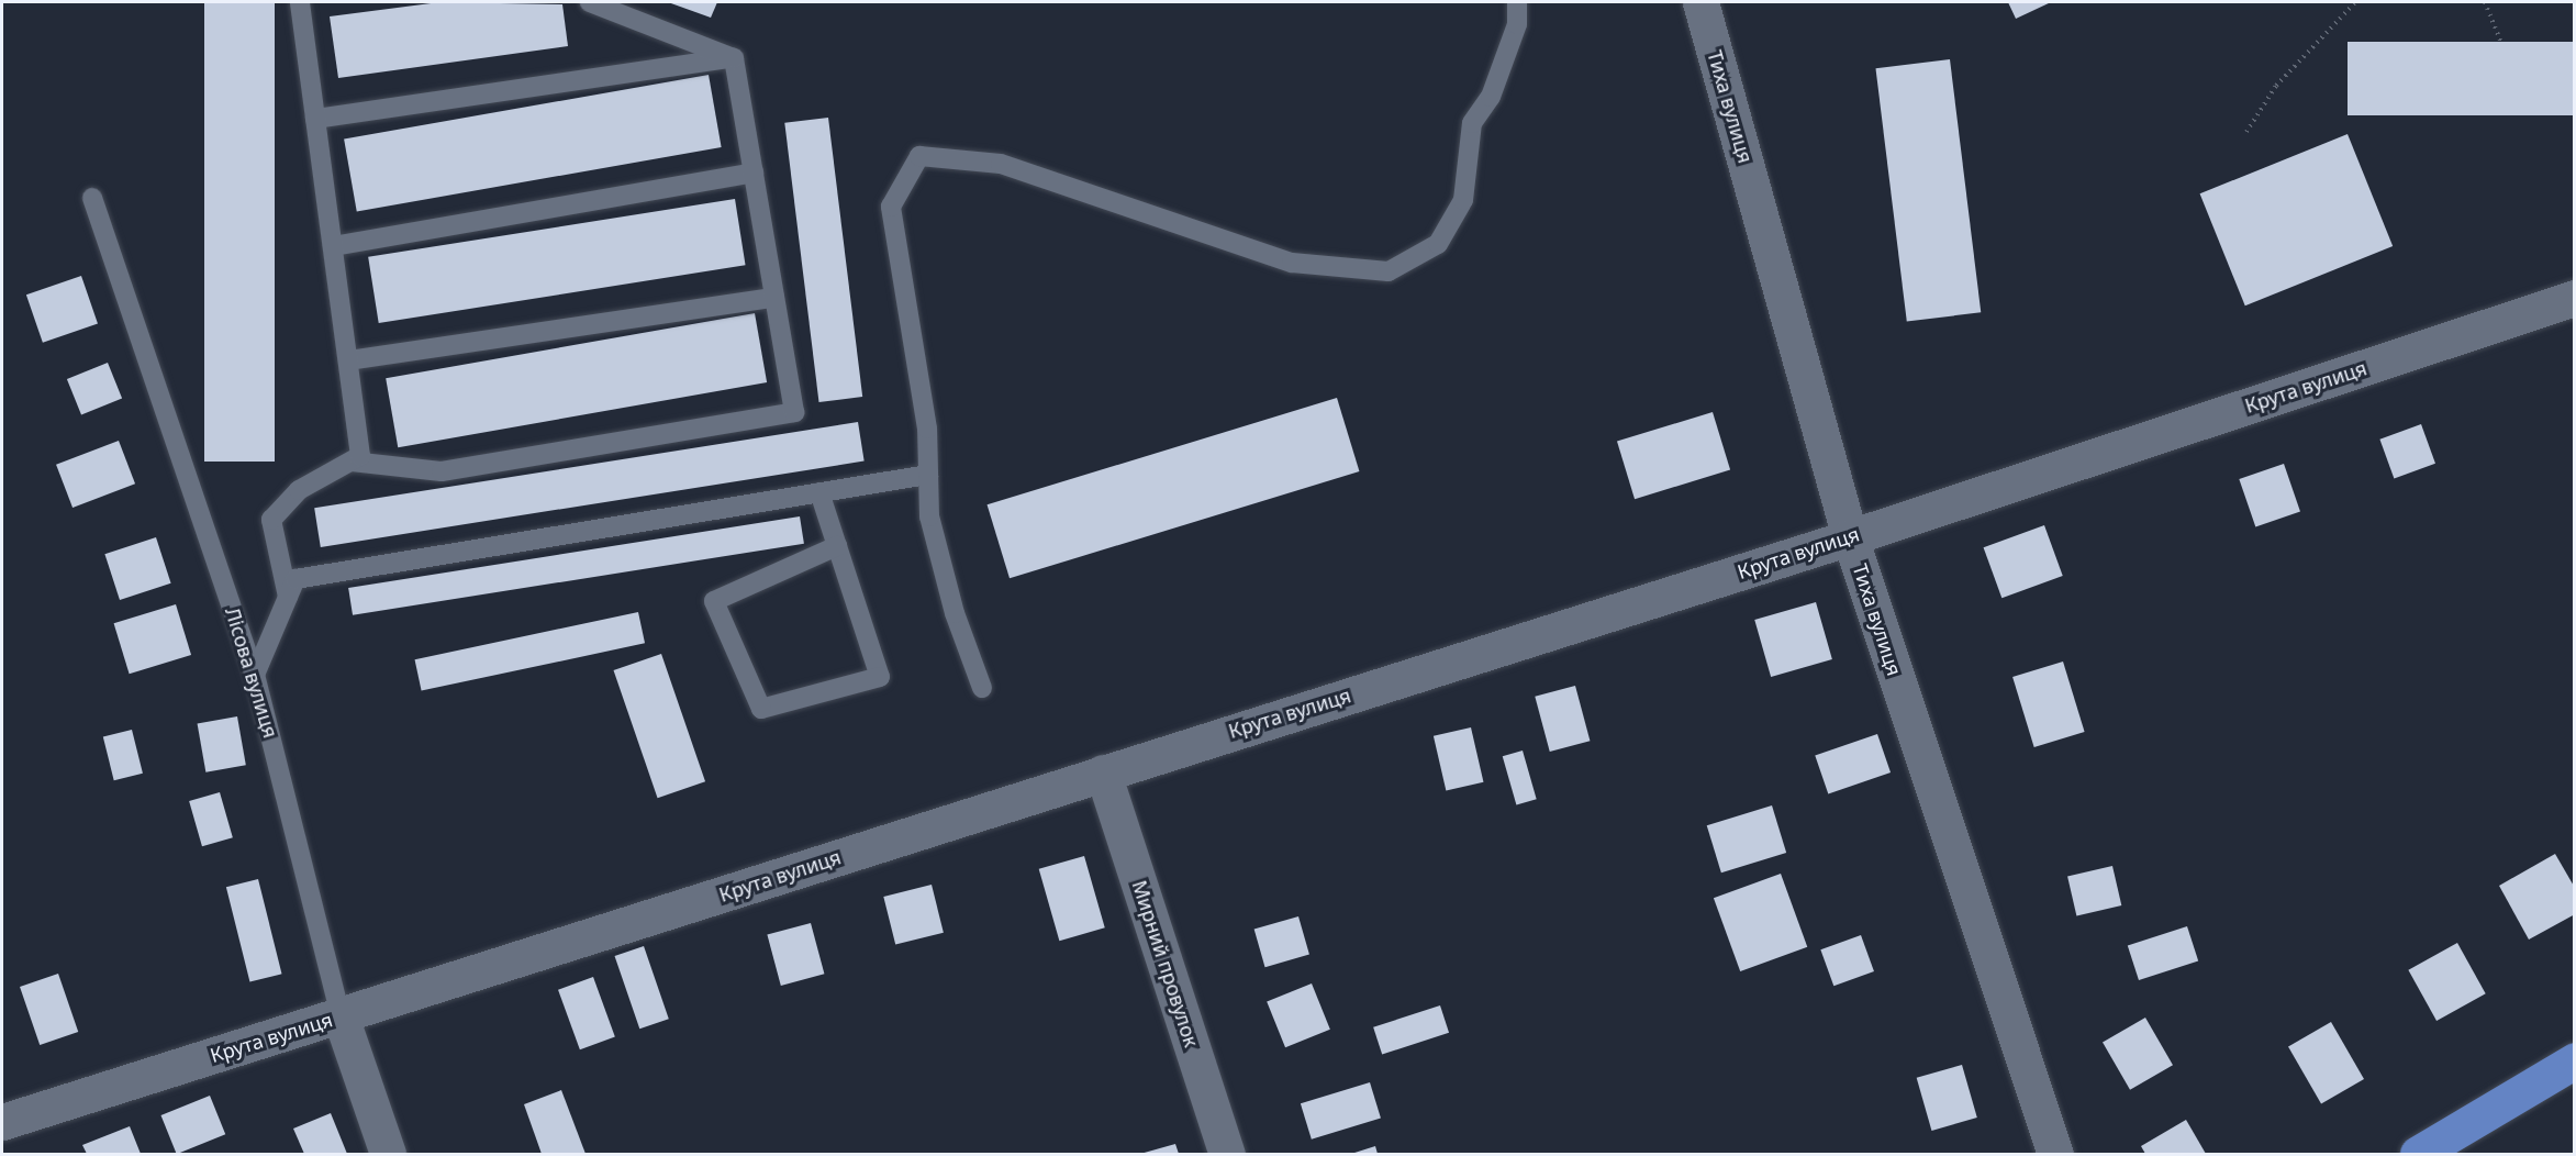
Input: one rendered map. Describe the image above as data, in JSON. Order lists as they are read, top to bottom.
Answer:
{
  "streets": {
    "street": [
      "Тиха вулиця",
      "Крута вулиця",
      "Лісова вулиця",
      "Мирний провулок"
    ]
  },
  "crossings": [
    ["Тиха вулиця", "Крута вулиця"],
    ["Крута вулиця", "Лісова вулиця"],
    ["Крута вулиця", "Мирний провулок"]
  ]
}
